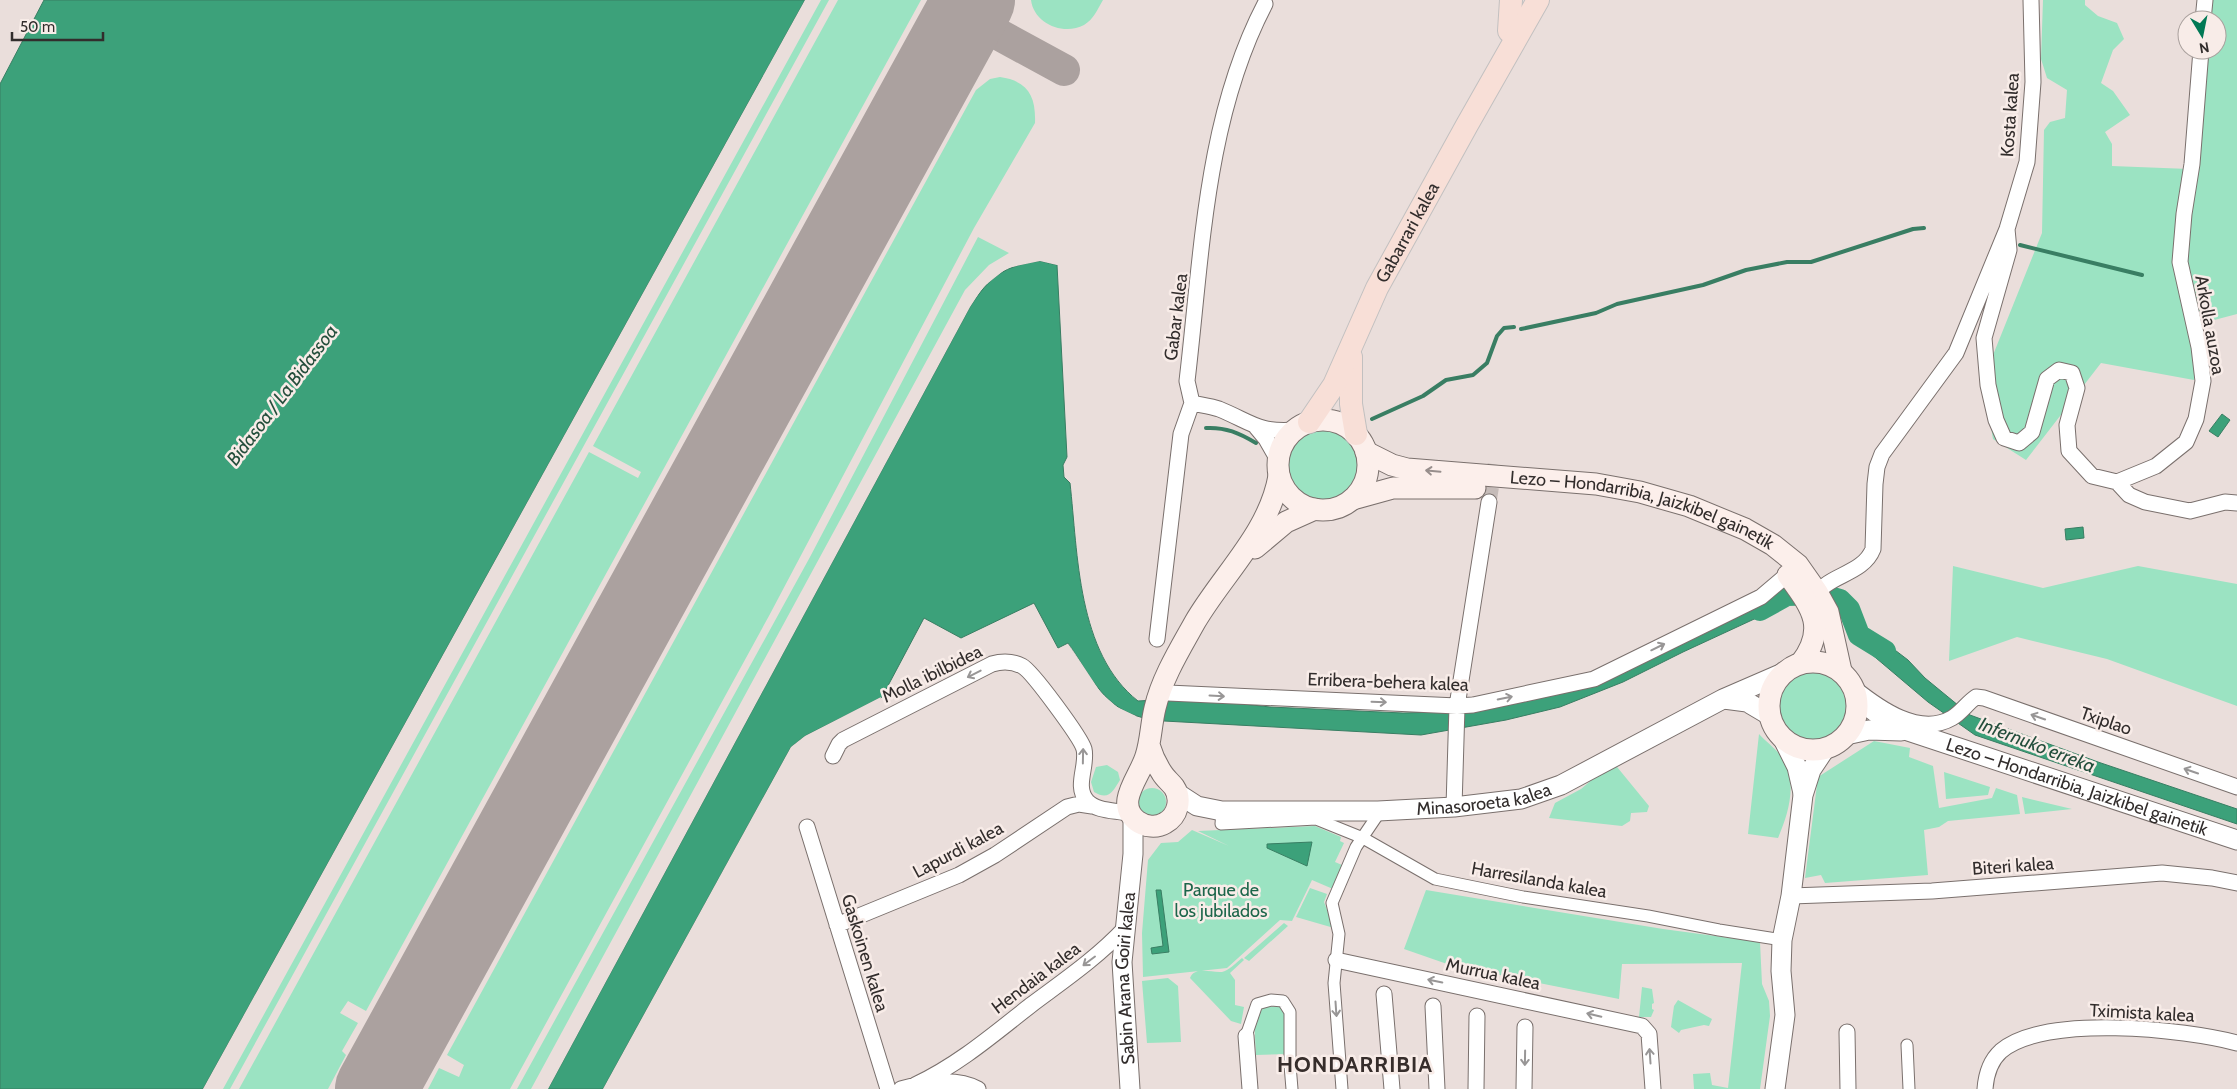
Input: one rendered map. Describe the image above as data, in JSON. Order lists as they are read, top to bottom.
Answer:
{
  "streets": {
    "main road": ["Gabarrari kalea", "Lezo – Hondarribia, Jaizkibel gainetik"],
    "street": [
      "Kosta kalea",
      "Gabar kalea",
      "Arkolla auzoa",
      "Molla ibilbidea",
      "Erribera-behera kalea",
      "Txiplao",
      "Minasoroeta kalea",
      "Lapurdi kalea",
      "Biteri kalea",
      "Harresilanda kalea",
      "Gaskoinen kalea",
      "Murrua kalea",
      "Hendaia kalea",
      "Sabin Arana Goiri kalea",
      "Tximista kalea"
    ]
  },
  "crossings": [
    ["Kosta kalea", "Erribera-behera kalea"],
    ["Gabarrari kalea", "Lezo – Hondarribia, Jaizkibel gainetik"],
    ["Lezo – Hondarribia, Jaizkibel gainetik", "Erribera-behera kalea"],
    ["Lezo – Hondarribia, Jaizkibel gainetik", "Txiplao"],
    ["Lezo – Hondarribia, Jaizkibel gainetik", "Minasoroeta kalea"],
    ["Molla ibilbidea", "Lapurdi kalea"],
    ["Txiplao", "Minasoroeta kalea"],
    ["Minasoroeta kalea", "Harresilanda kalea"],
    ["Minasoroeta kalea", "Sabin Arana Goiri kalea"],
    ["Lapurdi kalea", "Gaskoinen kalea"],
    ["Hendaia kalea", "Sabin Arana Goiri kalea"]
  ],
  "one_way": ["Erribera-behera kalea", "Murrua kalea", "Hendaia kalea"],
  "districts": ["HONDARRIBIA"],
  "water": ["Bidasoa / La Bidassoa", "Infernuko erreka"],
  "parks": ["Parque de los jubilados"],
  "scale_bar": "50 m",
  "north": "bottom"
}
